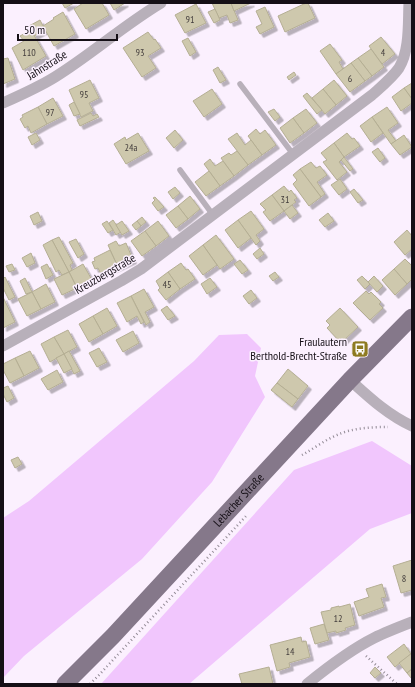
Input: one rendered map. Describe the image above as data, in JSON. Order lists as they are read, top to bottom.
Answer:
{
  "streets": {
    "main road": ["Lebacher Straße"],
    "street": ["Jahnstraße", "Kreuzbergstraße"]
  },
  "places": {
    "bus stop": ["Fraulautern Berthold-Brecht-Straße"]
  },
  "house_numbers": [
    "91",
    "110",
    "93",
    "4",
    "6",
    "95",
    "97",
    "24a",
    "31",
    "45",
    "8",
    "12",
    "14"
  ],
  "scale_bar": "50 m"
}
